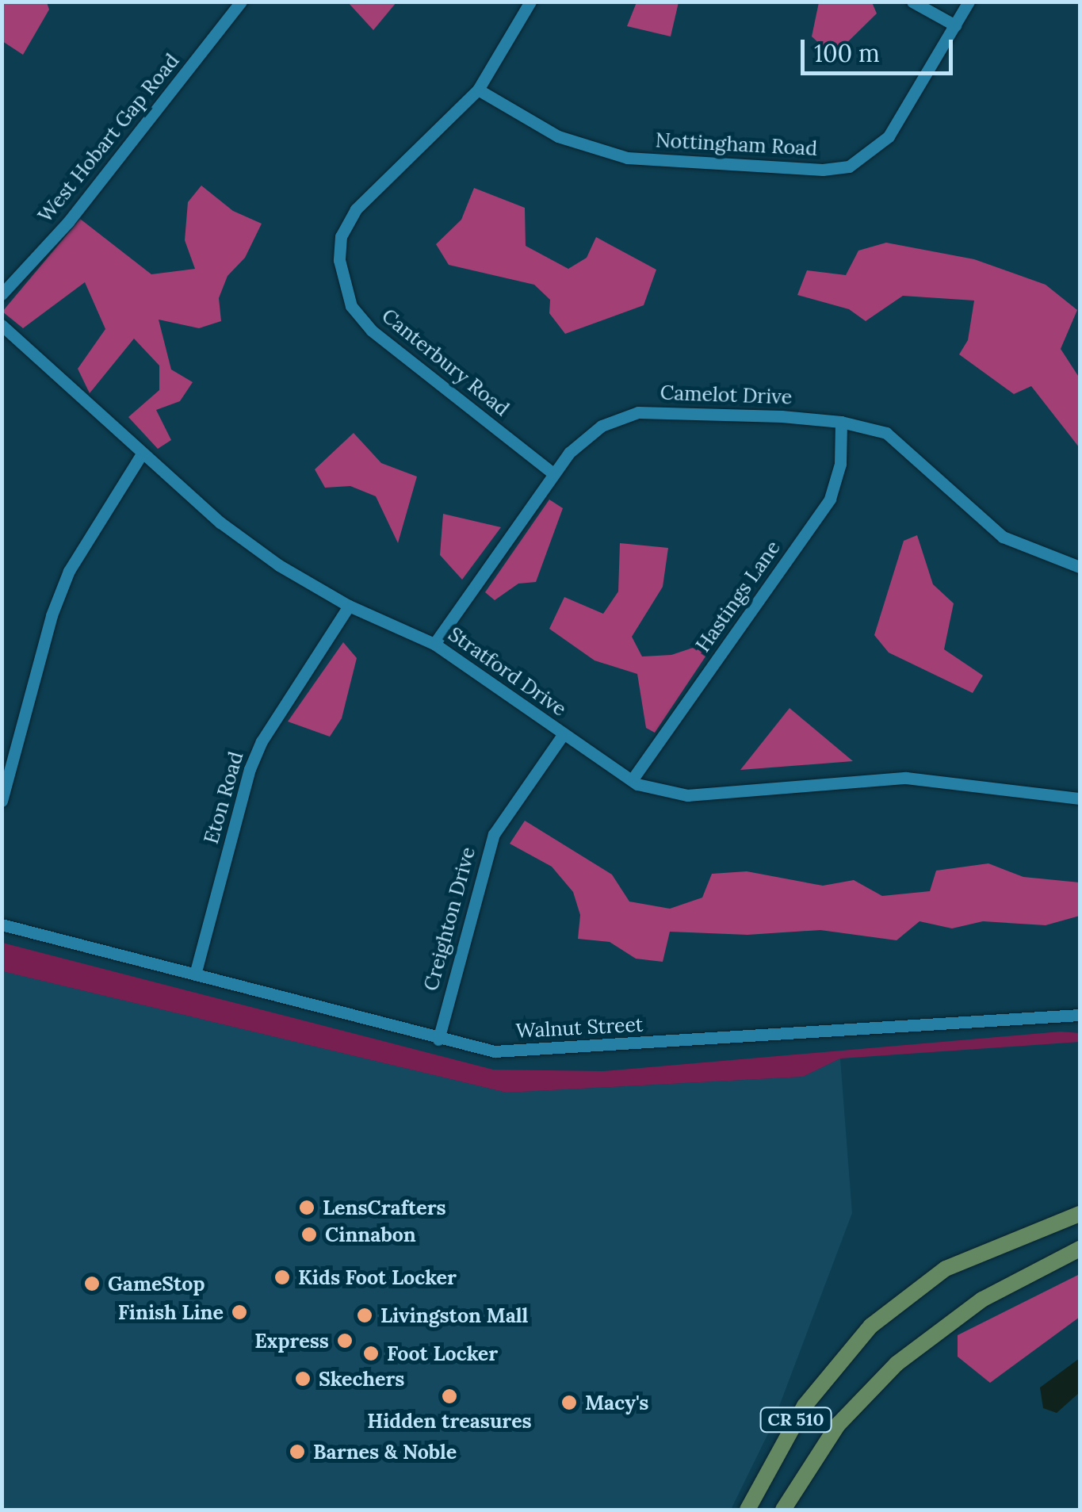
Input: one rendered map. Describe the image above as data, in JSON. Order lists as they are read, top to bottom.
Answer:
{
  "streets": {
    "main road": ["CR 510"],
    "street": [
      "West Hobart Gap Road",
      "Nottingham Road",
      "Canterbury Road",
      "Camelot Drive",
      "Hastings Lane",
      "Stratford Drive",
      "Eton Road",
      "Creighton Drive",
      "Walnut Street"
    ]
  },
  "crossings": [
    ["Nottingham Road", "Canterbury Road"],
    ["Canterbury Road", "Camelot Drive"],
    ["Camelot Drive", "Hastings Lane"],
    ["Camelot Drive", "Stratford Drive"],
    ["Hastings Lane", "Stratford Drive"],
    ["Stratford Drive", "Eton Road"],
    ["Stratford Drive", "Creighton Drive"],
    ["Eton Road", "Walnut Street"],
    ["Creighton Drive", "Walnut Street"]
  ],
  "places": [
    "LensCrafters",
    "Cinnabon",
    "Kids Foot Locker",
    "GameStop",
    "Finish Line",
    "Livingston Mall",
    "Express",
    "Foot Locker",
    "Skechers",
    "Hidden treasures",
    "Macy's",
    "Barnes & Noble"
  ],
  "scale_bar": "100 m"
}
